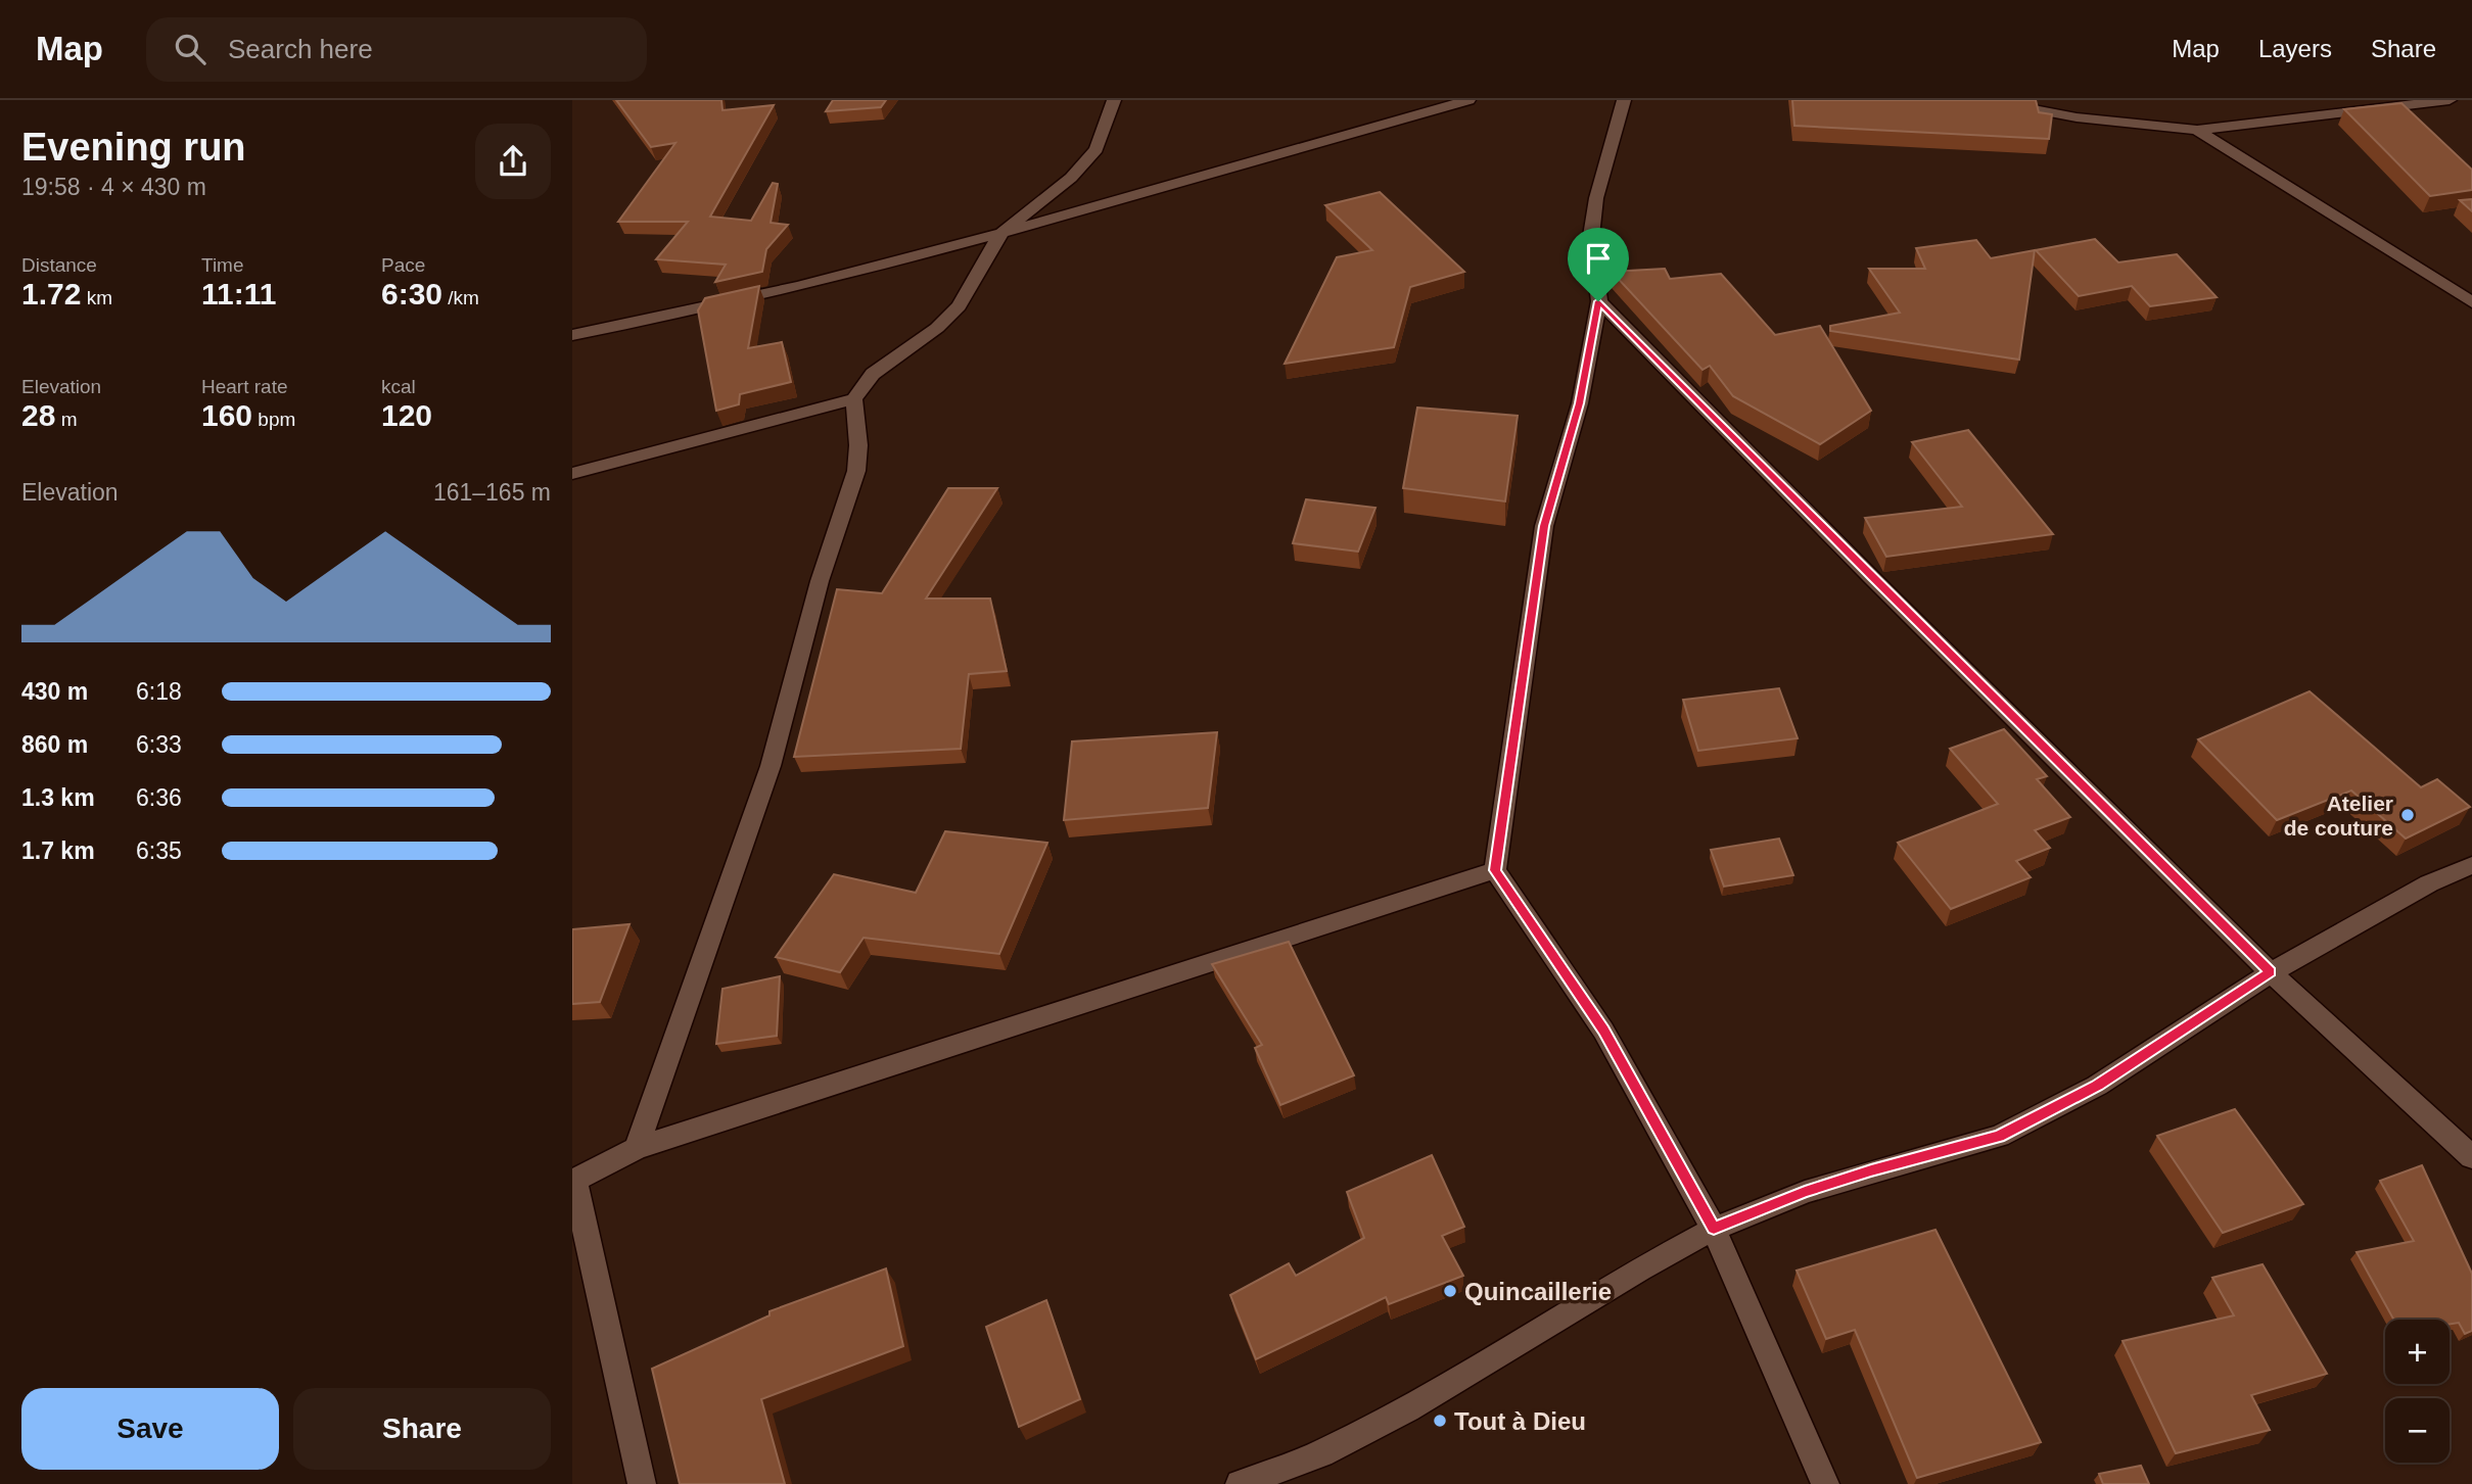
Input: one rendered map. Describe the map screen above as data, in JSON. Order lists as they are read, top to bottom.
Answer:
{
  "places": ["Atelier de couture", "Quincaillerie", "Tout à Dieu"],
  "page": {
    "header": "Map",
    "search": "Search here",
    "nav": ["Map", "Layers", "Share"],
    "heading": ["Evening run", "19:58 · 4 × 430 m"],
    "stats": [
      ["Distance", "1.72 km"],
      ["Time", "11:11"],
      ["Pace", "6:30 /km"],
      ["Elevation", "28 m"],
      ["Heart rate", "160 bpm"],
      ["kcal", "120"]
    ],
    "chart": ["Elevation", "161–165 m"],
    "list": [
      {
        "name": "430 m",
        "note": "6:18"
      },
      {
        "name": "860 m",
        "note": "6:33"
      },
      {
        "name": "1.3 km",
        "note": "6:36"
      },
      {
        "name": "1.7 km",
        "note": "6:35"
      }
    ],
    "map_buttons": ["+", "−"],
    "buttons": ["Save", "Share"]
  }
}
